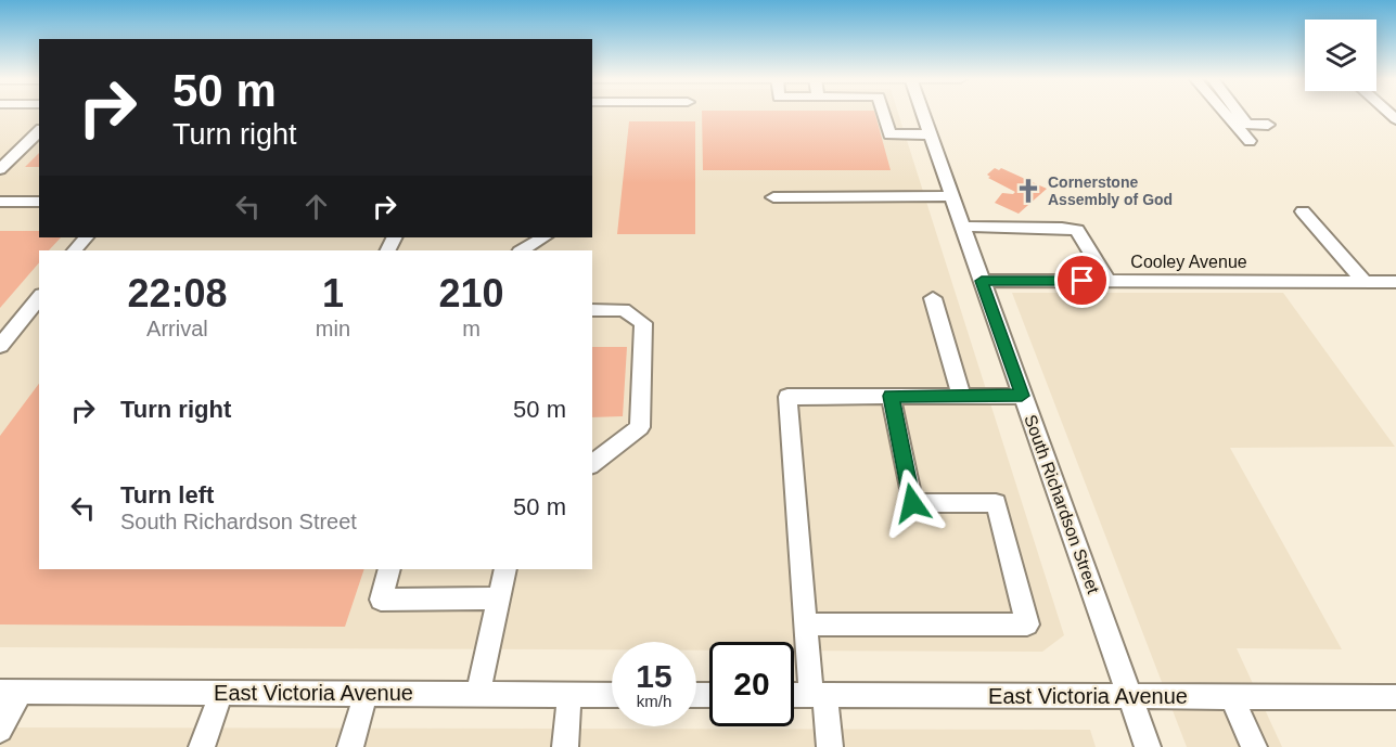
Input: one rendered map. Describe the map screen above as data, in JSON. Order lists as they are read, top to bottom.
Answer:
{
  "streets": {
    "street": ["Cooley Avenue", "South Richardson Street", "East Victoria Avenue"]
  },
  "crossings": [
    ["Cooley Avenue", "South Richardson Street"],
    ["South Richardson Street", "East Victoria Avenue"]
  ],
  "places": {
    "church": ["Cornerstone Assembly of God"]
  },
  "page": {
    "turn": ["50 m", "Turn right"],
    "eta": [
      "22:08",
      "Arrival",
      "1",
      "min",
      "210",
      "m"
    ],
    "list": [
      {
        "name": "Turn right",
        "value": "50 m"
      },
      {
        "name": "Turn left",
        "note": "South Richardson Street",
        "value": "50 m"
      }
    ],
    "speed": "15 km/h",
    "limit": "20"
  }
}
